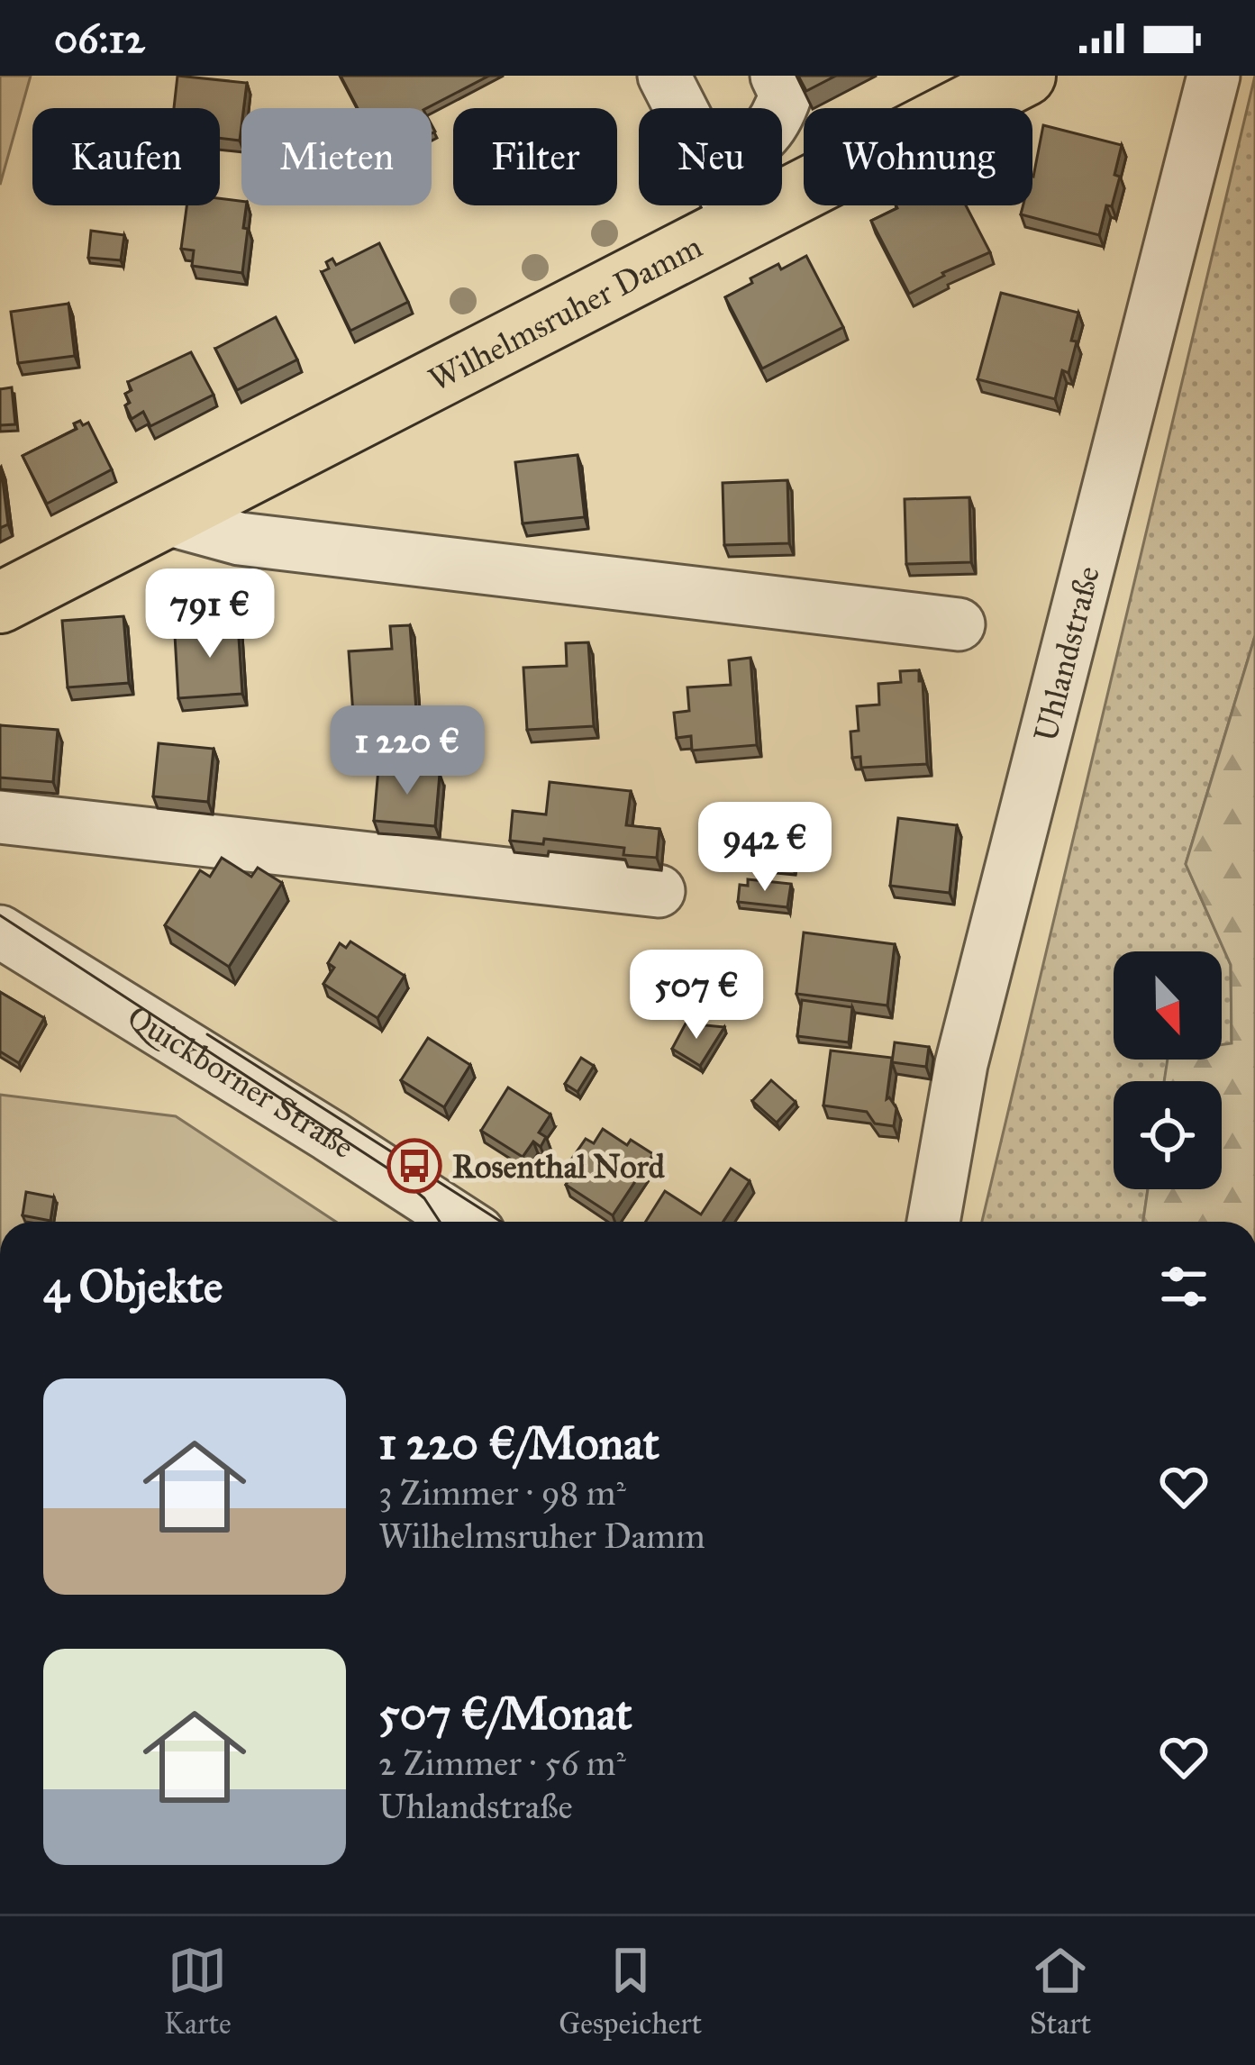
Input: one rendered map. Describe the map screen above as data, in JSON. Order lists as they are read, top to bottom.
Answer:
{
  "streets": {
    "main road": ["Wilhelmsruher Damm"],
    "street": ["Uhlandstraße", "Quickborner Straße"]
  },
  "places": {
    "bus stop": ["Rosenthal Nord"]
  },
  "north": "bottom",
  "page": {
    "status": "06:12",
    "chip": [
      "Kaufen",
      "Mieten",
      "Filter",
      "Neu",
      "Wohnung"
    ],
    "price": [
      "791 €",
      "1 220 €",
      "942 €",
      "507 €"
    ],
    "heading": "4 Objekte",
    "list": [
      {
        "name": "1 220 €/Monat",
        "note": "3 Zimmer · 98 m² · Wilhelmsruher Damm"
      },
      {
        "name": "507 €/Monat",
        "note": "2 Zimmer · 56 m² · Uhlandstraße"
      }
    ],
    "tabs": ["Karte", "Gespeichert", "Start"]
  }
}
